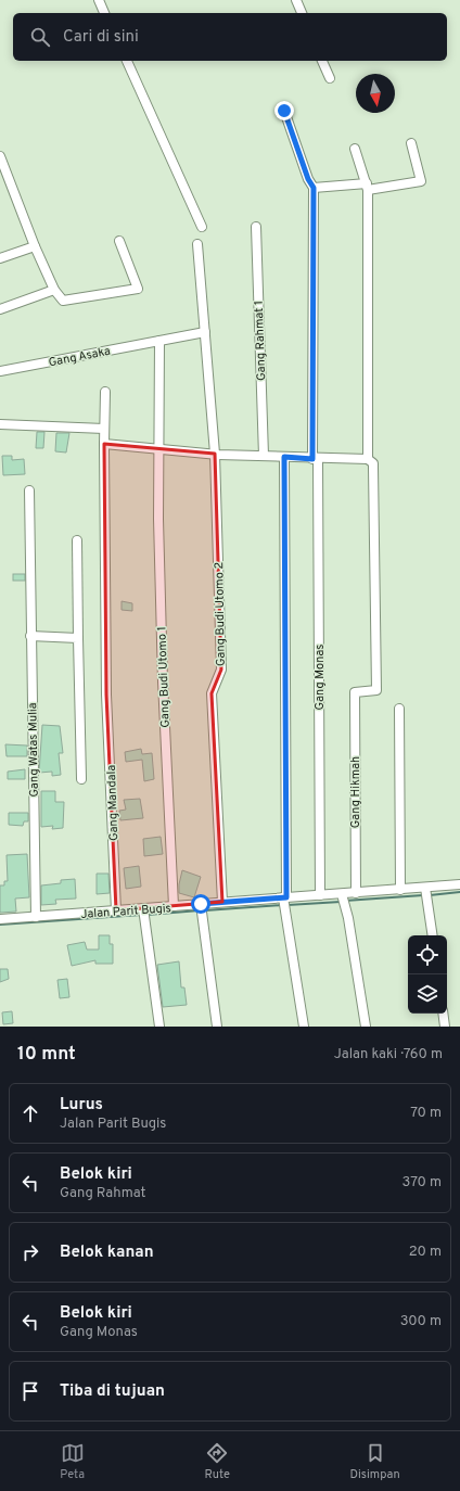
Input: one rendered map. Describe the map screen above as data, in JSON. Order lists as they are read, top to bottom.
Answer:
{
  "streets": {
    "street": [
      "Gang Rahmat 1",
      "Gang Asaka",
      "Gang Budi Utomo 2",
      "Gang Budi Utomo 1",
      "Gang Monas",
      "Gang Watas Mulia",
      "Gang Hikmah",
      "Gang Mandala",
      "Jalan Parit Bugis"
    ]
  },
  "crossings": [
    ["Gang Asaka", "Gang Budi Utomo 2"],
    ["Gang Asaka", "Gang Budi Utomo 1"],
    ["Gang Budi Utomo 2", "Jalan Parit Bugis"],
    ["Gang Budi Utomo 1", "Jalan Parit Bugis"],
    ["Gang Monas", "Jalan Parit Bugis"],
    ["Gang Watas Mulia", "Jalan Parit Bugis"],
    ["Gang Hikmah", "Jalan Parit Bugis"],
    ["Gang Mandala", "Jalan Parit Bugis"]
  ],
  "north": "bottom",
  "page": {
    "search": "Cari di sini",
    "heading": ["10 mnt", "Jalan kaki · 760 m"],
    "list": [
      ["Lurus", "Jalan Parit Bugis", "70 m"],
      ["Belok kiri", "Gang Rahmat", "370 m"],
      ["Belok kanan", "20 m"],
      ["Belok kiri", "Gang Monas", "300 m"],
      "Tiba di tujuan"
    ],
    "nav": ["Peta", "Rute", "Disimpan"]
  }
}
